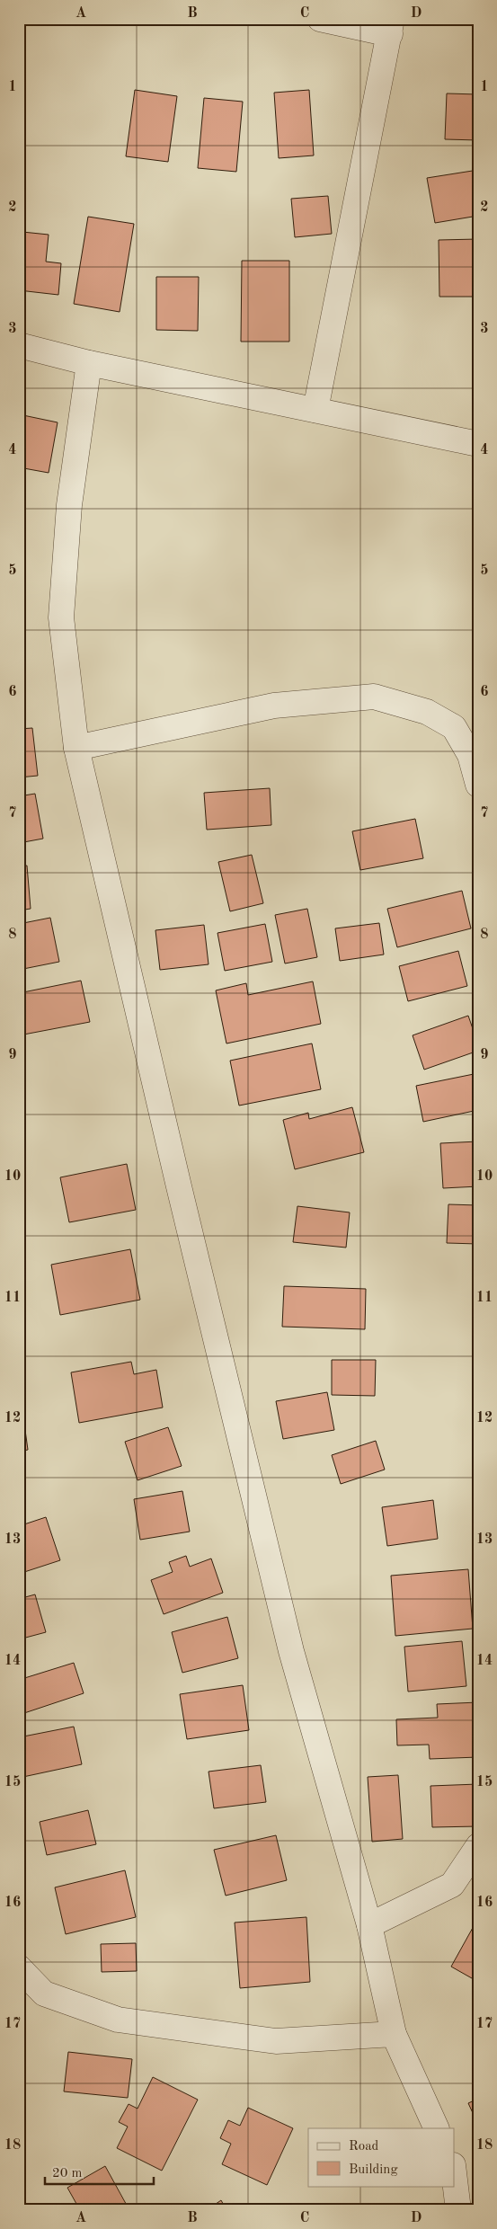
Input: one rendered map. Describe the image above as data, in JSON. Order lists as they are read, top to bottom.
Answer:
{
  "legend": ["Road", "Building"],
  "scale_bar": "20 m",
  "grid": {
    "columns": [
      "A",
      "B",
      "C",
      "D"
    ],
    "rows": [
      "1",
      "2",
      "3",
      "4",
      "5",
      "6",
      "7",
      "8",
      "9",
      "10",
      "11",
      "12",
      "13",
      "14",
      "15",
      "16",
      "17",
      "18"
    ]
  }
}
